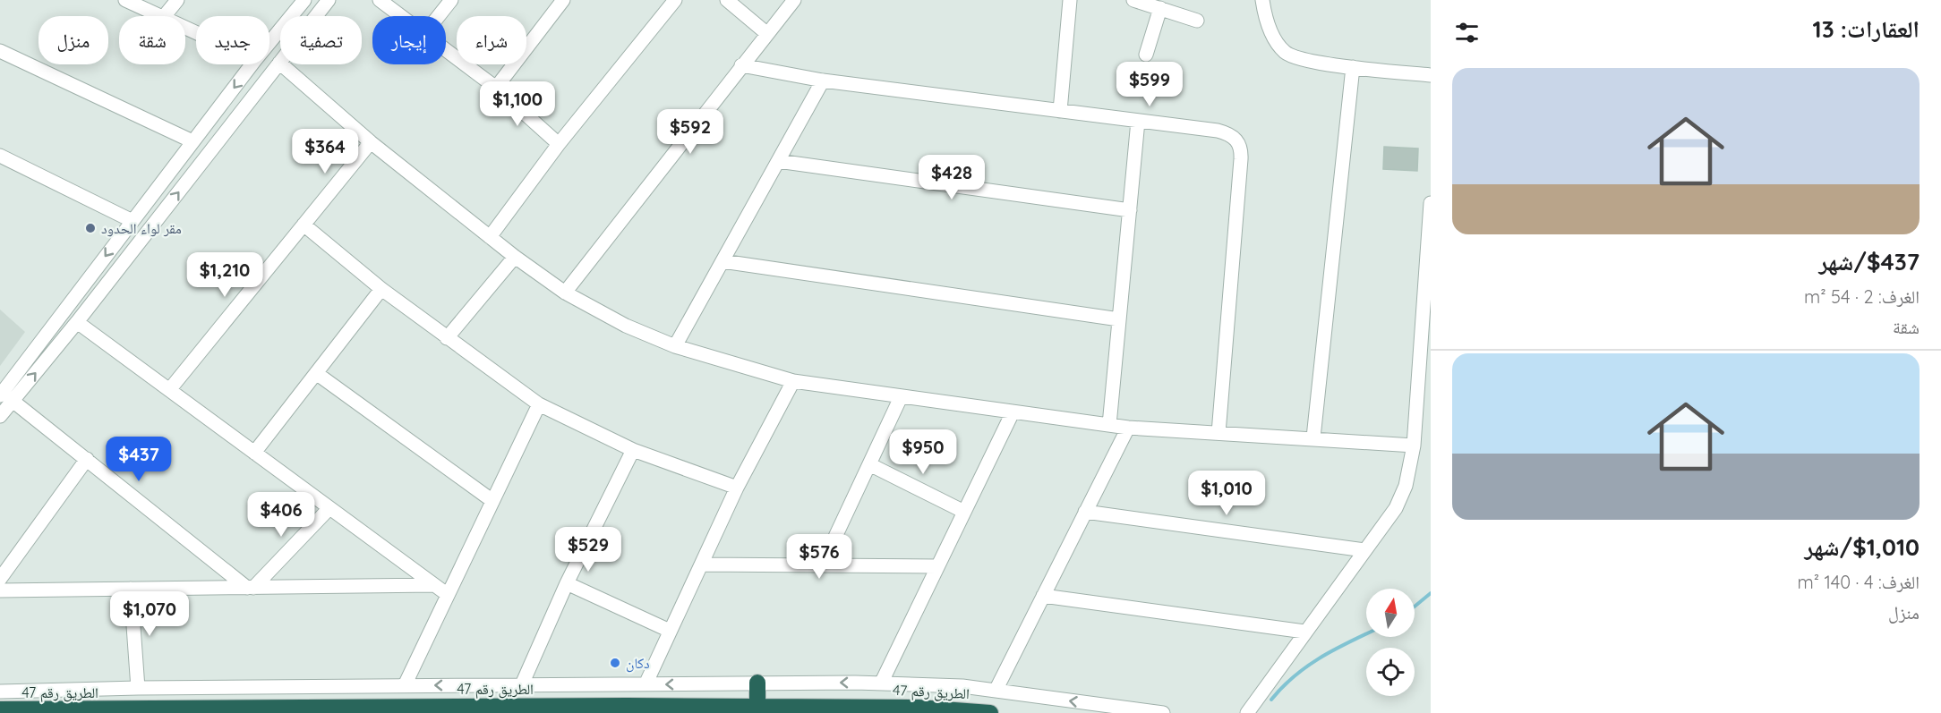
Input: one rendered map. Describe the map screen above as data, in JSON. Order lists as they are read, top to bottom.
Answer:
{
  "streets": {
    "highway": ["الطريق رقم 47"]
  },
  "places": ["مقر لواء الحدود", "دكان"],
  "north": "top",
  "page": {
    "heading": "العقارات: 13",
    "chip": [
      "شراء",
      "إيجار",
      "تصفية",
      "جديد",
      "شقة",
      "منزل"
    ],
    "price": [
      "$599",
      "$1,100",
      "$592",
      "$364",
      "$428",
      "$1,210",
      "$950",
      "$437",
      "$1,010",
      "$406",
      "$529",
      "$576",
      "$1,070"
    ],
    "list": [
      {
        "name": "$437/شهر",
        "note": "الغرف: 2 · 54 m² · شقة"
      },
      {
        "name": "$1,010/شهر",
        "note": "الغرف: 4 · 140 m² · منزل"
      }
    ]
  }
}
